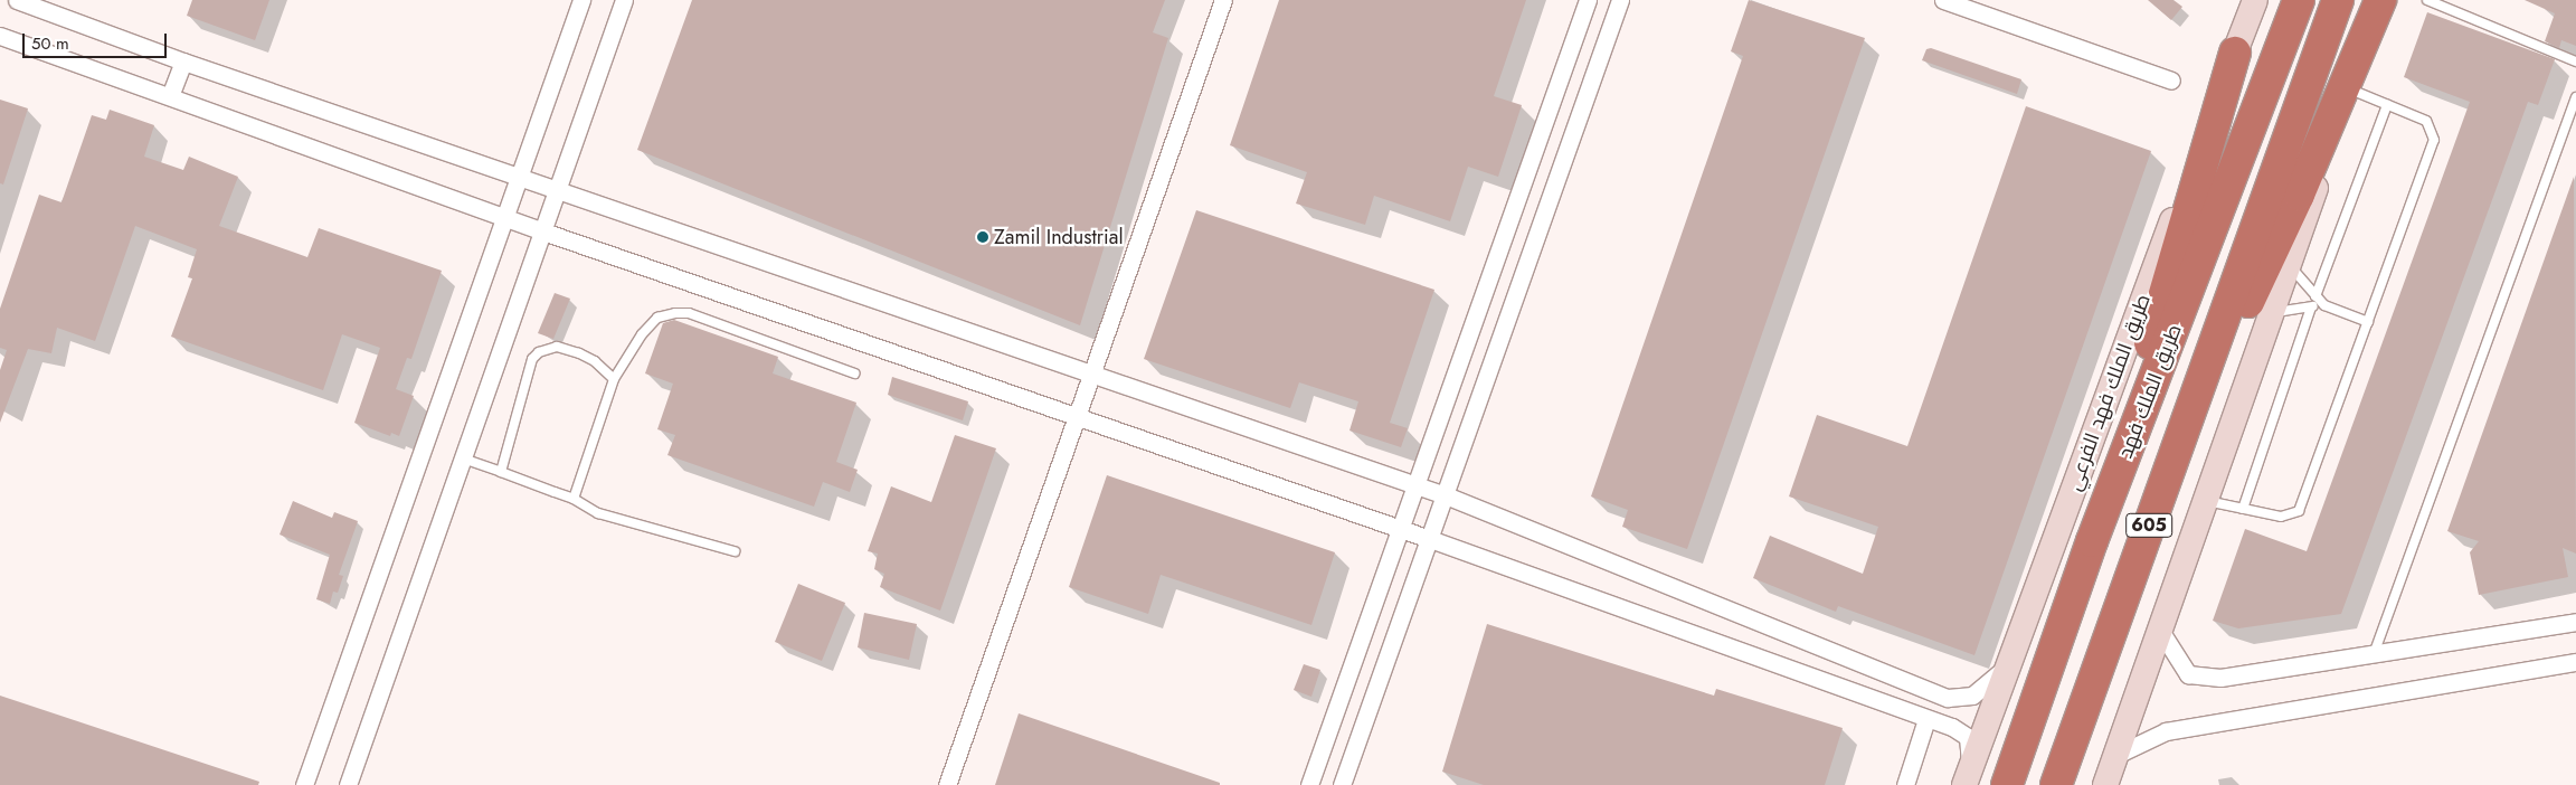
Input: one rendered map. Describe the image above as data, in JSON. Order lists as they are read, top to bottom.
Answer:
{
  "streets": {
    "highway": ["طريق الملك فهد", "605"],
    "main road": ["طريق الملك فهد الفرعي"]
  },
  "places": ["Zamil Industrial"],
  "scale_bar": "50 m"
}
